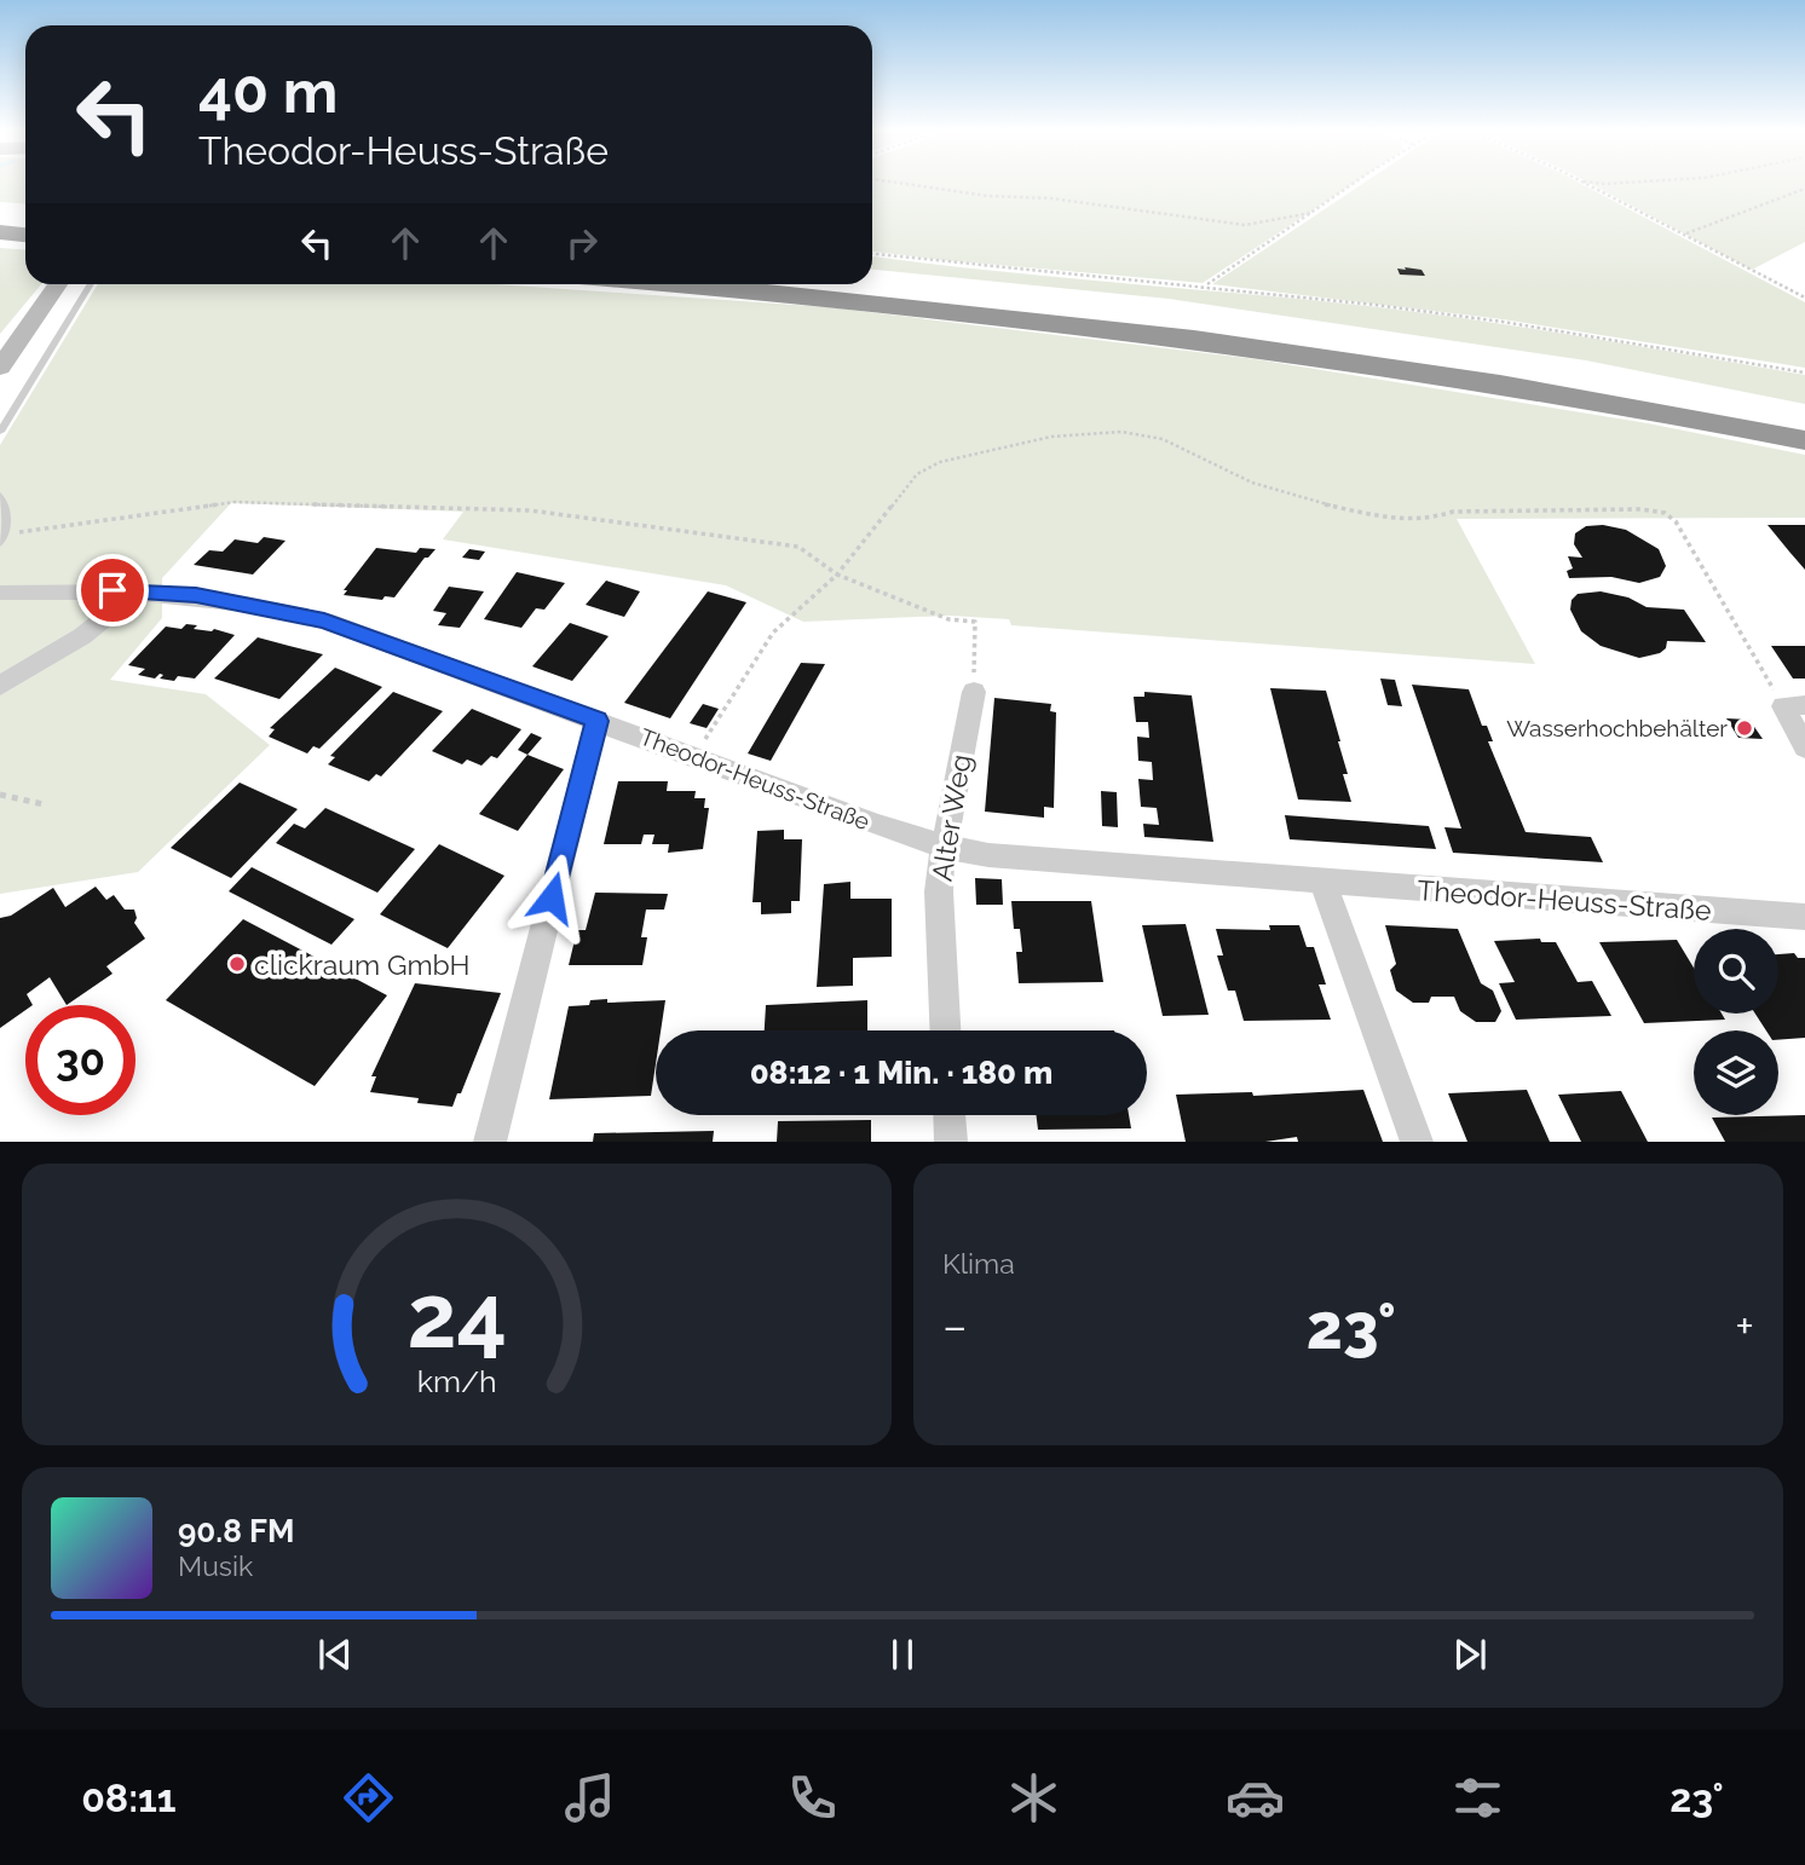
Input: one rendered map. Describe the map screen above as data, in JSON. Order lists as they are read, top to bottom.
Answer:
{
  "streets": {
    "street": ["Theodor-Heuss-Straße", "Alter Weg"]
  },
  "crossings": [
    ["Theodor-Heuss-Straße", "Alter Weg"]
  ],
  "places": ["Wasserhochbehälter", "clickraum GmbH"],
  "page": {
    "turn": ["40 m", "Theodor-Heuss-Straße"],
    "limit": "30",
    "trip": "08:12 · 1 Min. · 180 m",
    "tile": "Klima",
    "heat": ["−", "23°", "+"],
    "song": ["90.8 FM", "Musik"],
    "tabs": ["08:11", "23°"],
    "gauge": ["24", "km/h"]
  }
}
